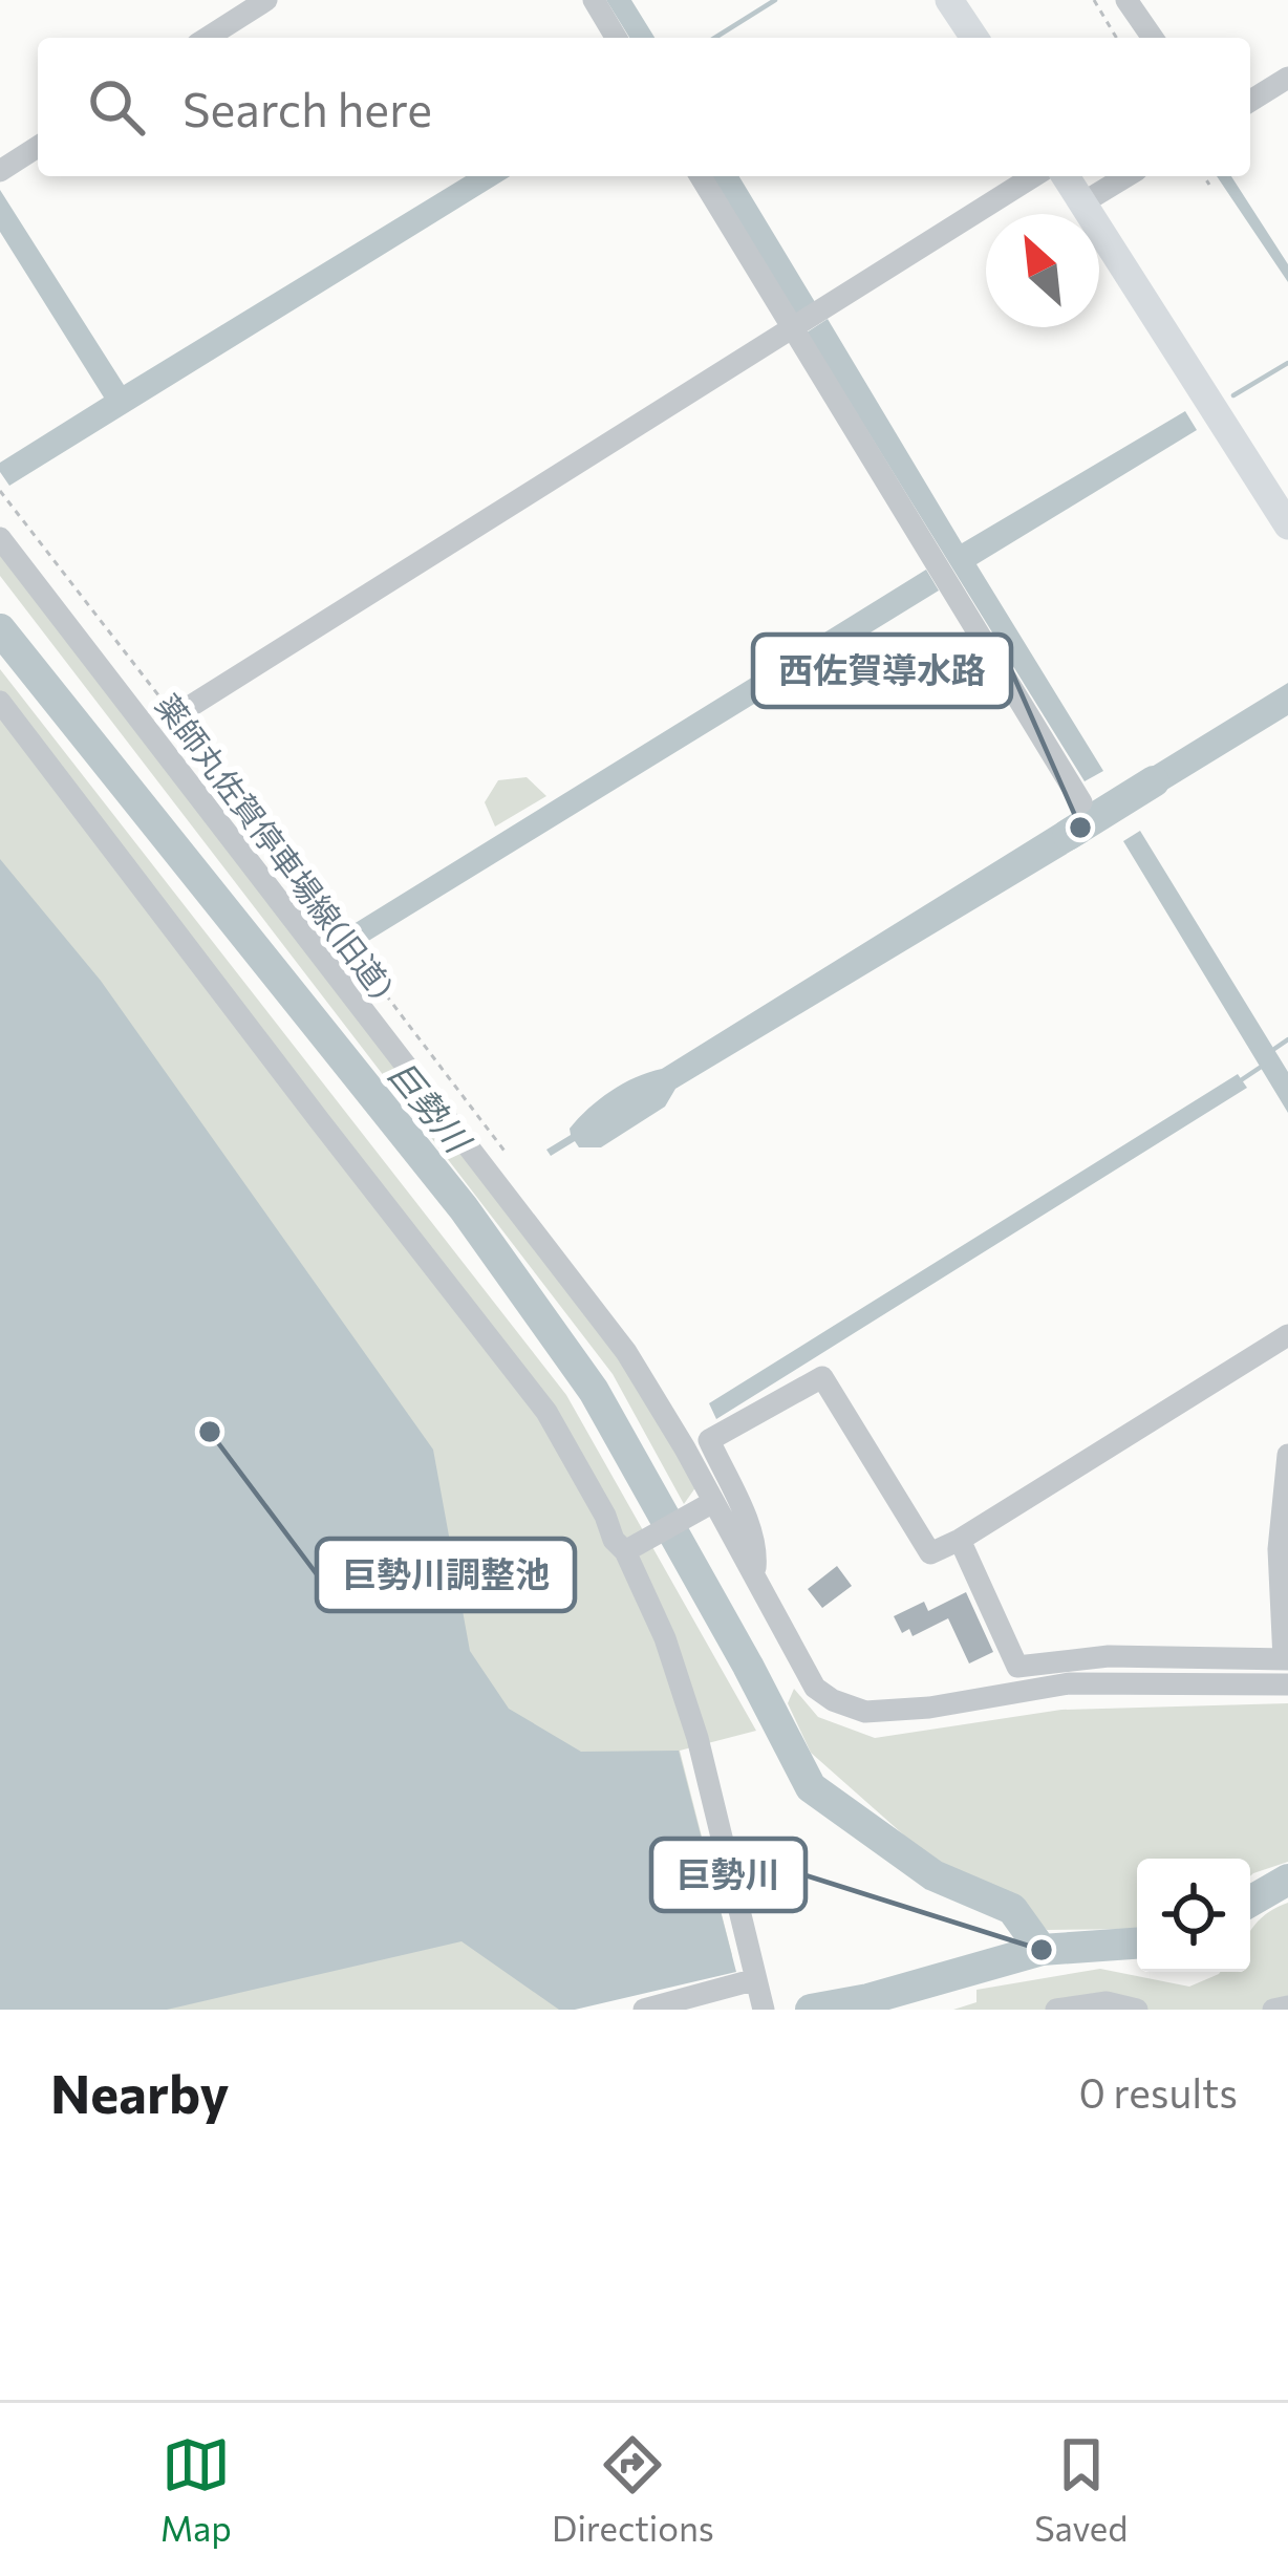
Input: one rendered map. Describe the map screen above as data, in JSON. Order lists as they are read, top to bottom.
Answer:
{
  "streets": {
    "street": ["薬師丸佐賀停車場線(旧道)"]
  },
  "water": ["巨勢川"],
  "places": ["西佐賀導水路", "巨勢川調整池", "巨勢川"],
  "north": "top left",
  "page": {
    "search": "Search here",
    "heading": ["Nearby", "0 results"],
    "nav": ["Map", "Directions", "Saved"]
  }
}
